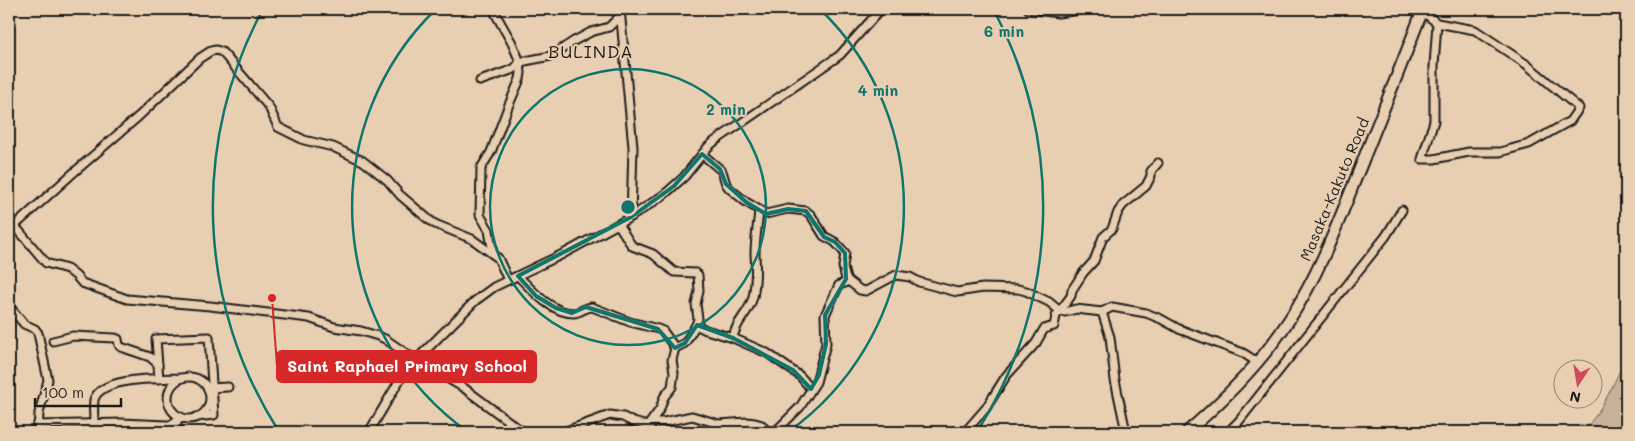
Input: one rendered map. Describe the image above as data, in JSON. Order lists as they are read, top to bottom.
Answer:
{
  "streets": {
    "highway": ["Masaka-Kakuto Road"]
  },
  "districts": ["BULINDA"],
  "places": ["Saint Raphael Primary School"],
  "scale_bar": "100 m",
  "north": "bottom",
  "rings": ["6 min", "4 min", "2 min"]
}
